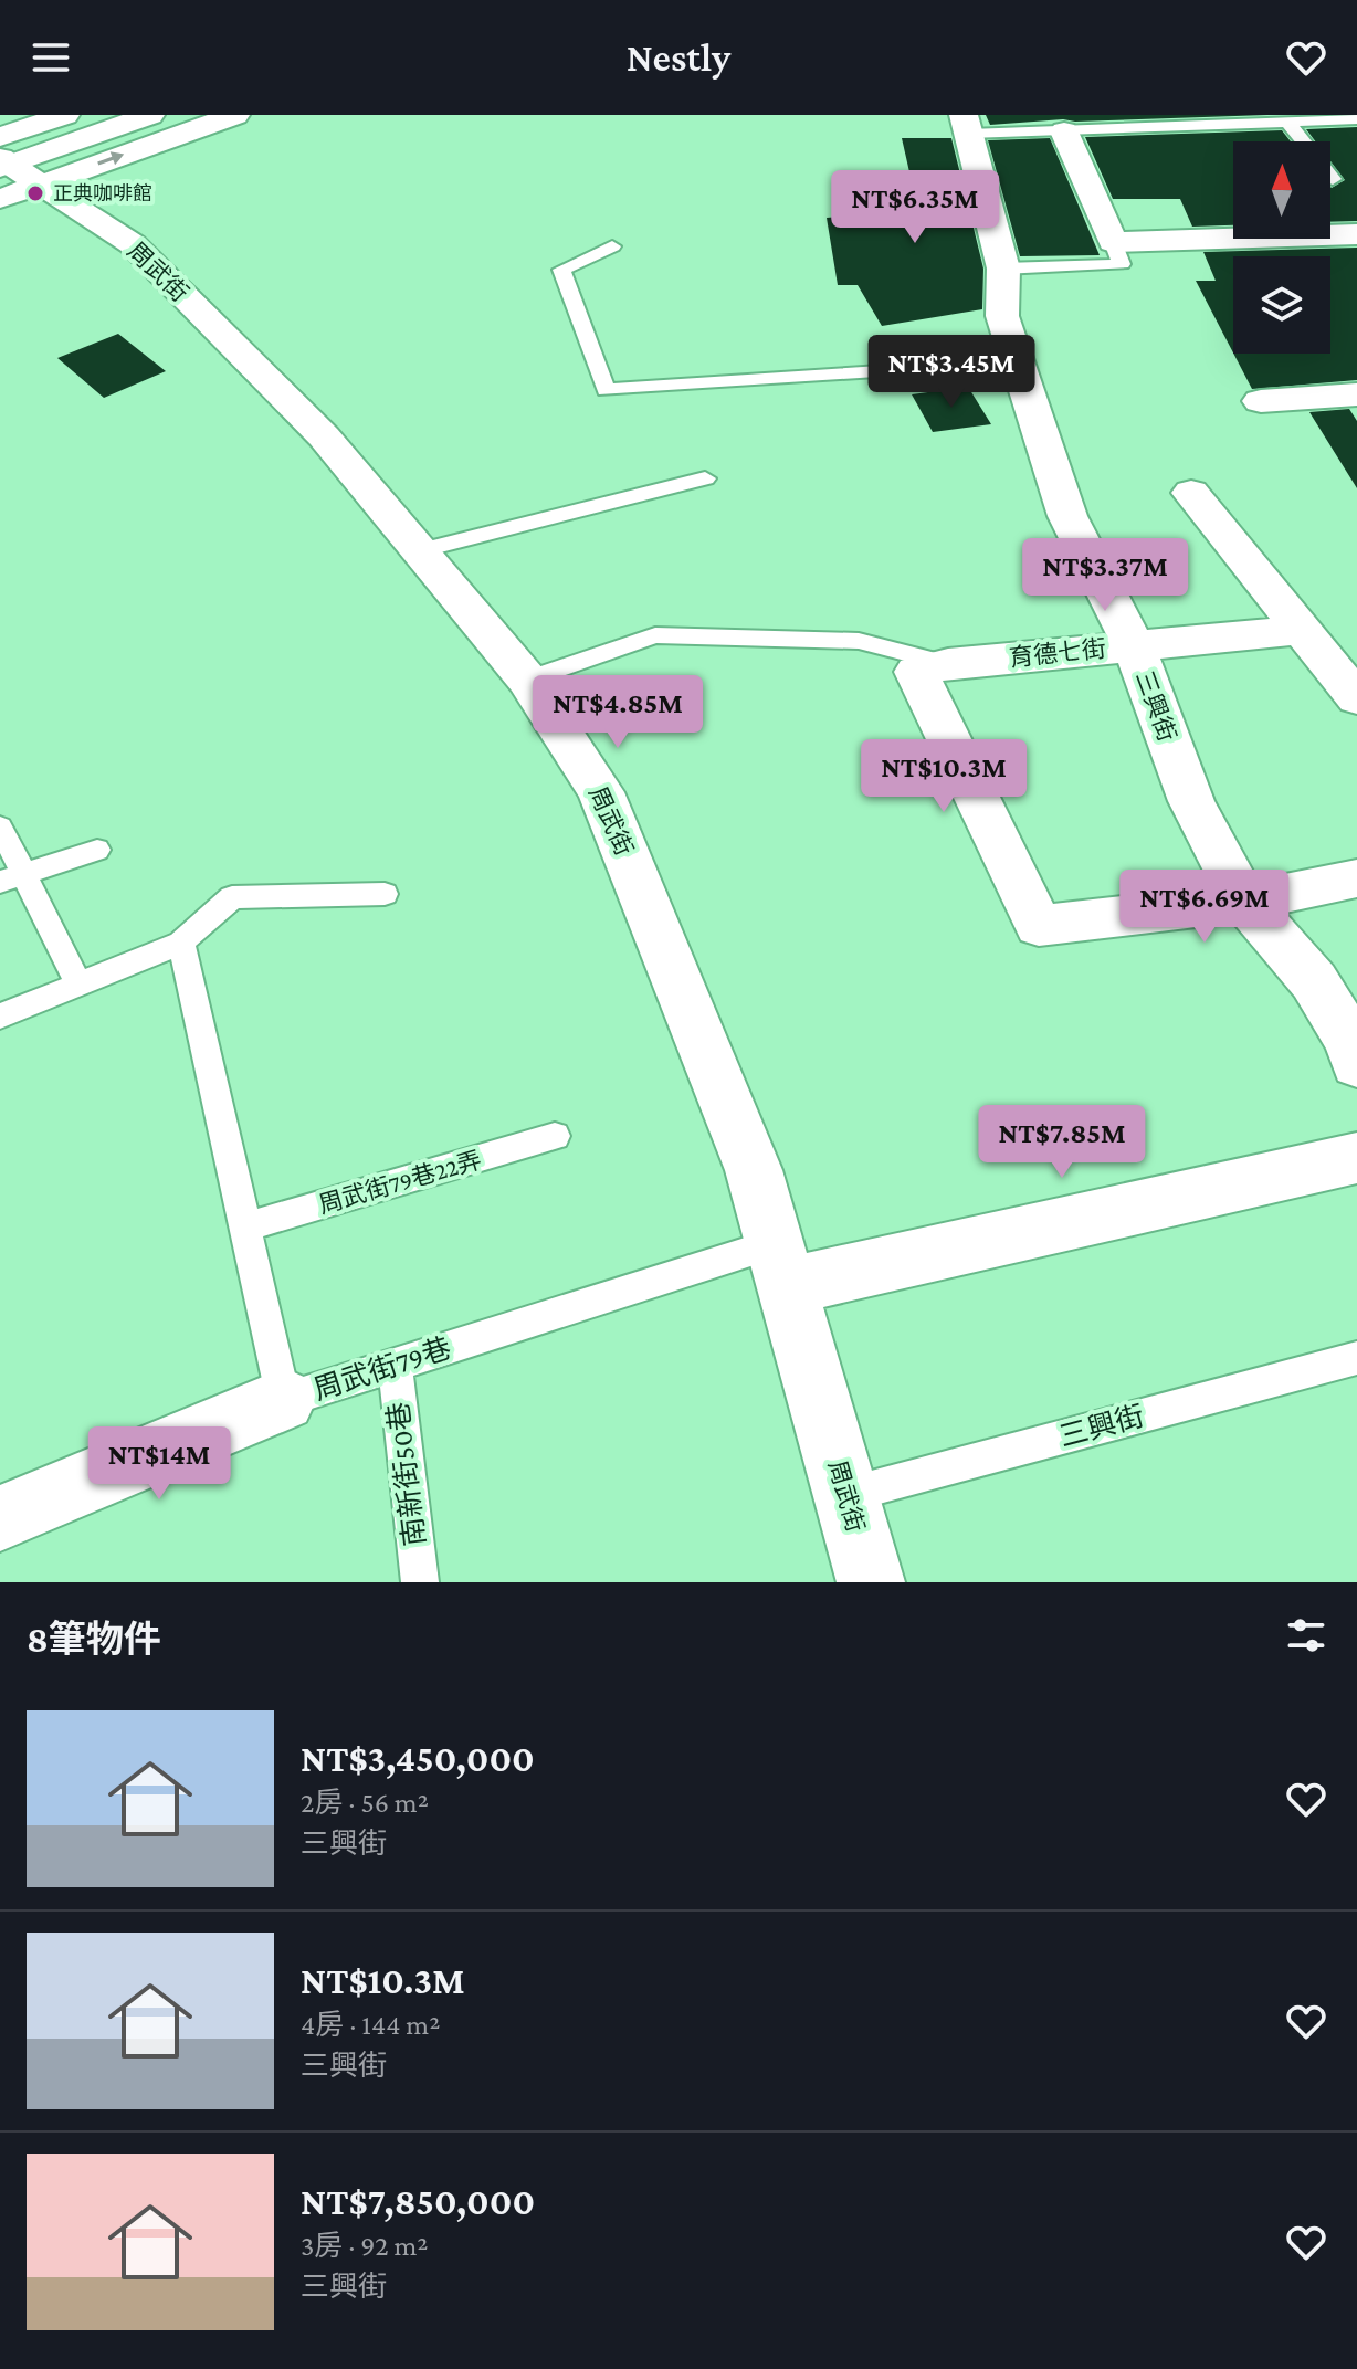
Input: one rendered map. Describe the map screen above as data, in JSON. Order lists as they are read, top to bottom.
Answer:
{
  "streets": {
    "street": ["周武街", "育德七街", "三興街"],
    "lane": ["周武街79巷22弄", "周武街79巷", "南新街50巷"]
  },
  "crossings": [
    ["周武街", "三興街"],
    ["周武街", "周武街79巷"],
    ["育德七街", "三興街"],
    ["周武街79巷22弄", "周武街79巷"],
    ["周武街79巷", "南新街50巷"]
  ],
  "places": ["正典咖啡館"],
  "north": "top",
  "page": {
    "header": "Nestly",
    "price": [
      "NT$6.35M",
      "NT$3.45M",
      "NT$3.37M",
      "NT$4.85M",
      "NT$10.3M",
      "NT$6.69M",
      "NT$7.85M",
      "NT$14M"
    ],
    "heading": "8筆物件",
    "list": [
      {
        "name": "NT$3,450,000",
        "note": "2房 · 56 m² · 三興街"
      },
      {
        "name": "NT$10.3M",
        "note": "4房 · 144 m² · 三興街"
      },
      {
        "name": "NT$7,850,000",
        "note": "3房 · 92 m² · 三興街"
      }
    ]
  }
}
